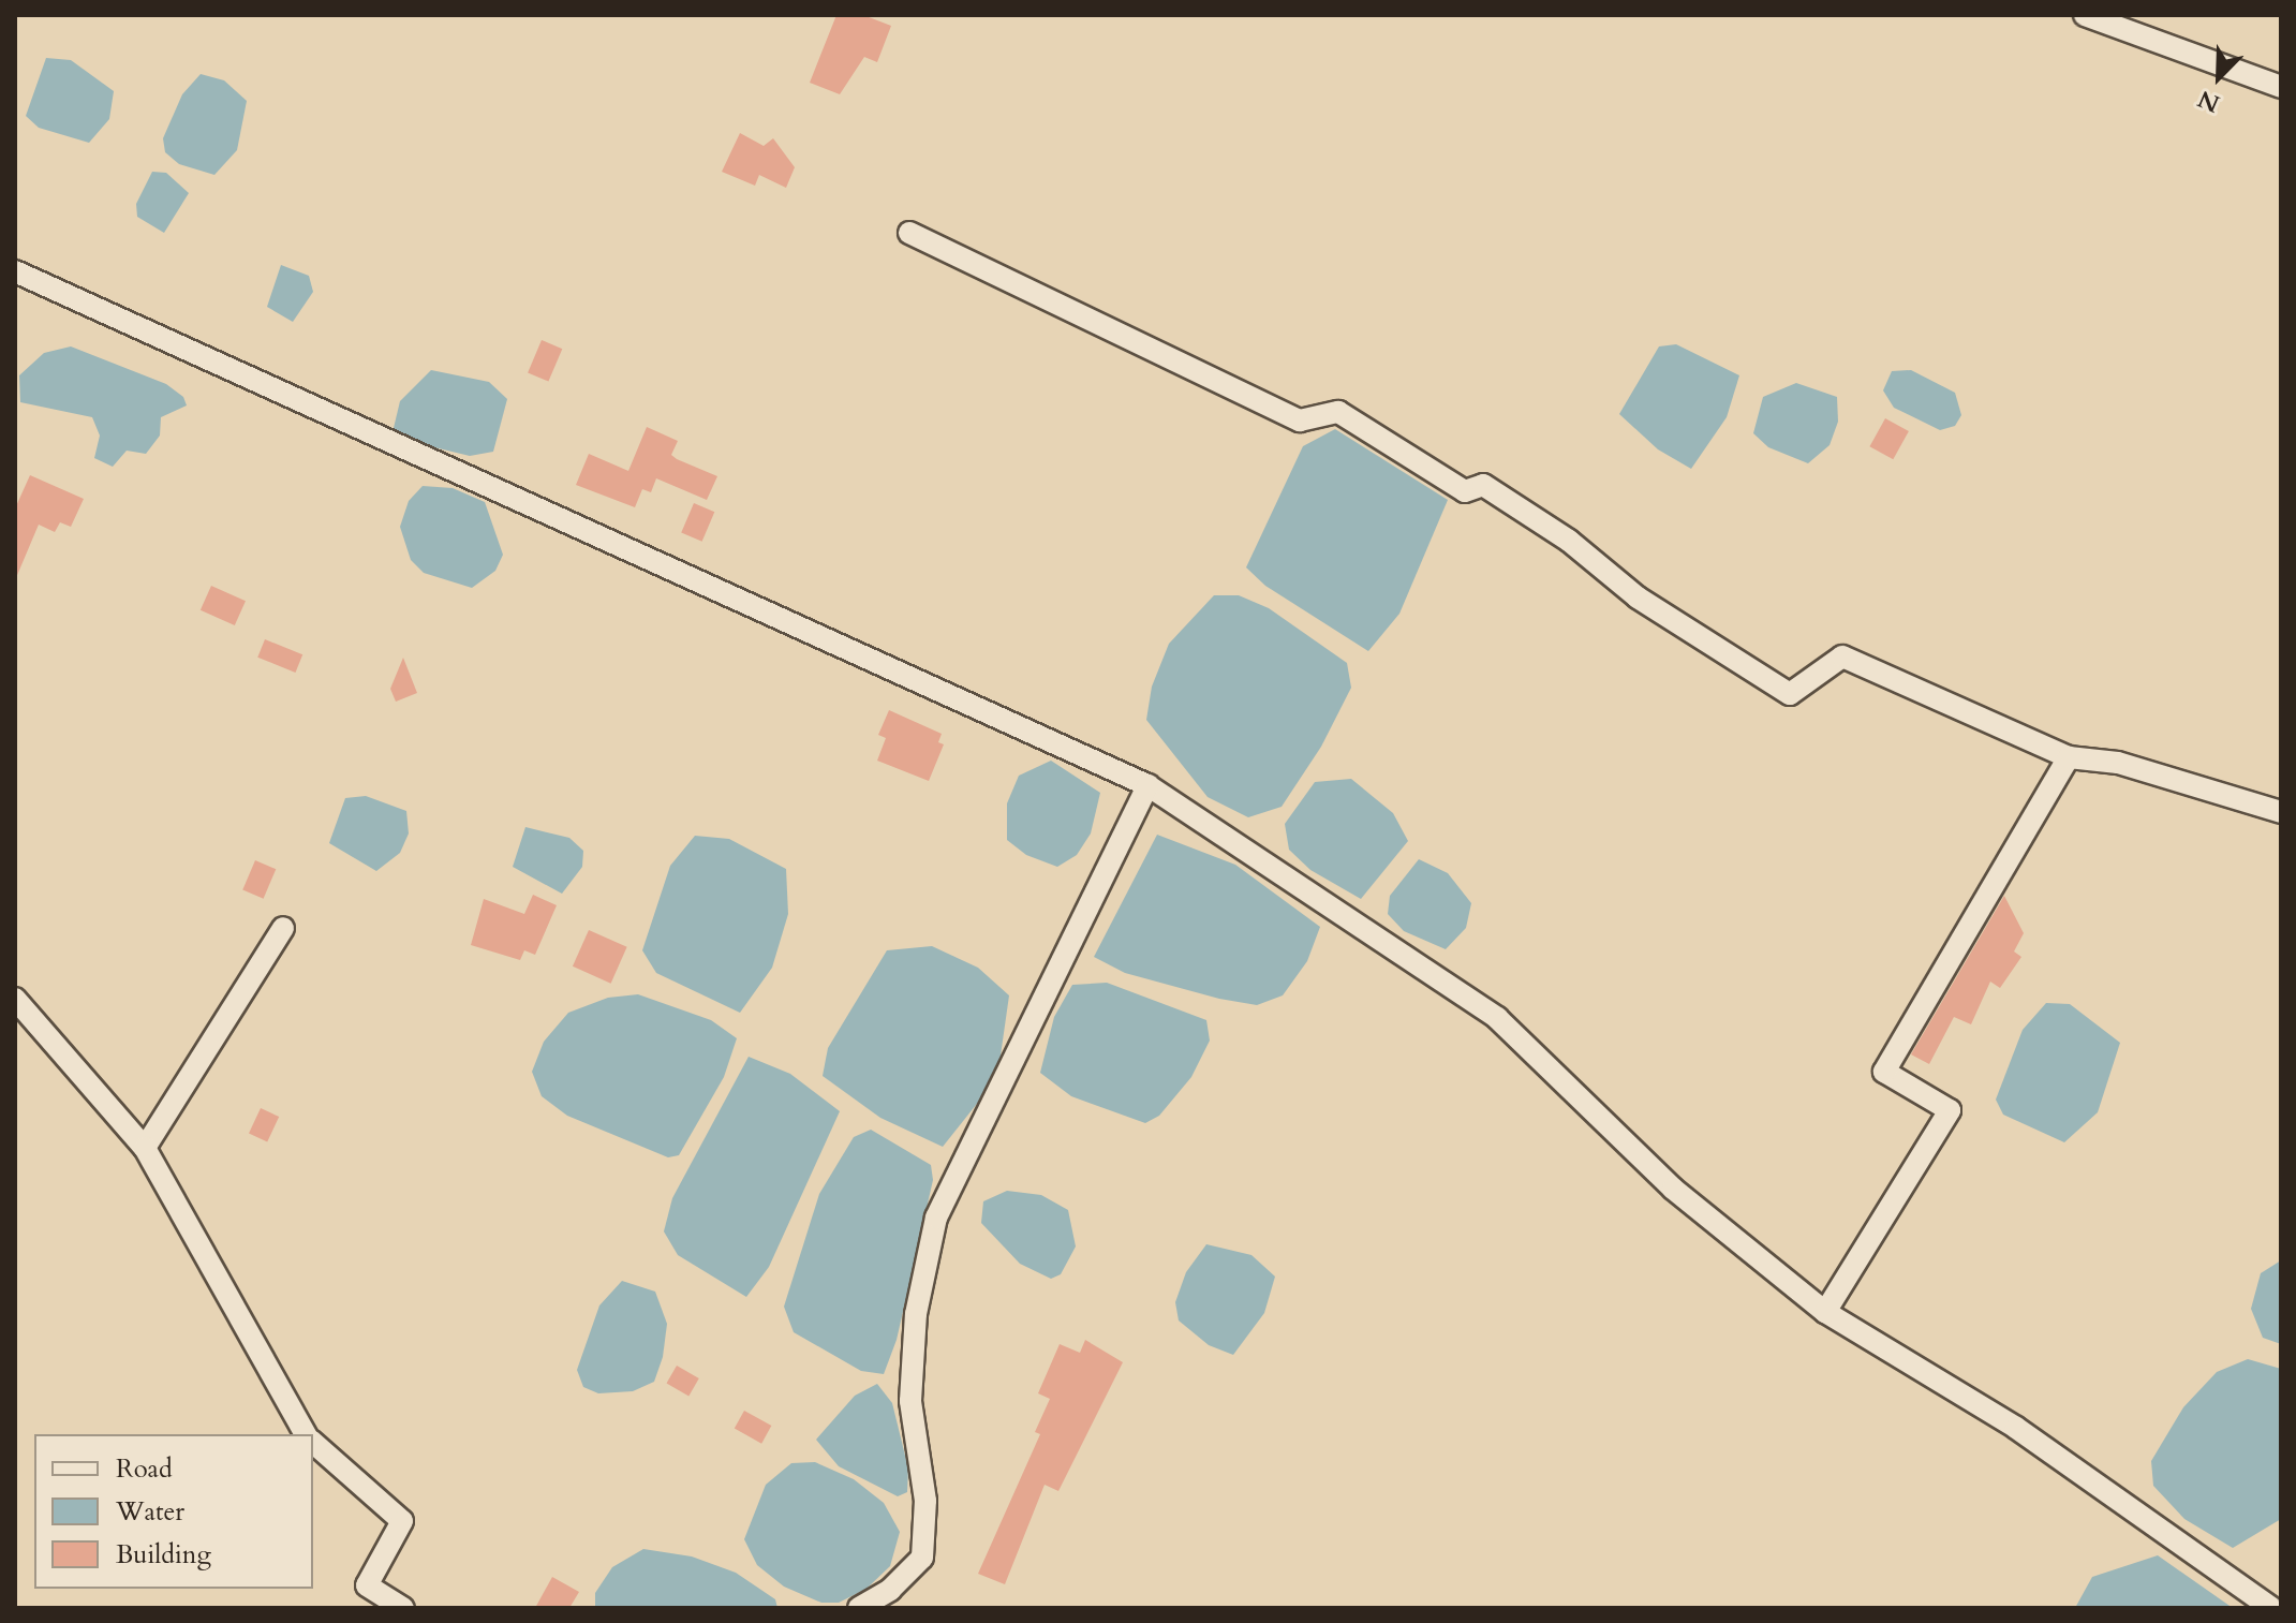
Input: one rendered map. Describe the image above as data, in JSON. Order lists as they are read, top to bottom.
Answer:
{
  "legend": ["Road", "Water", "Building"],
  "north": "bottom left"
}
